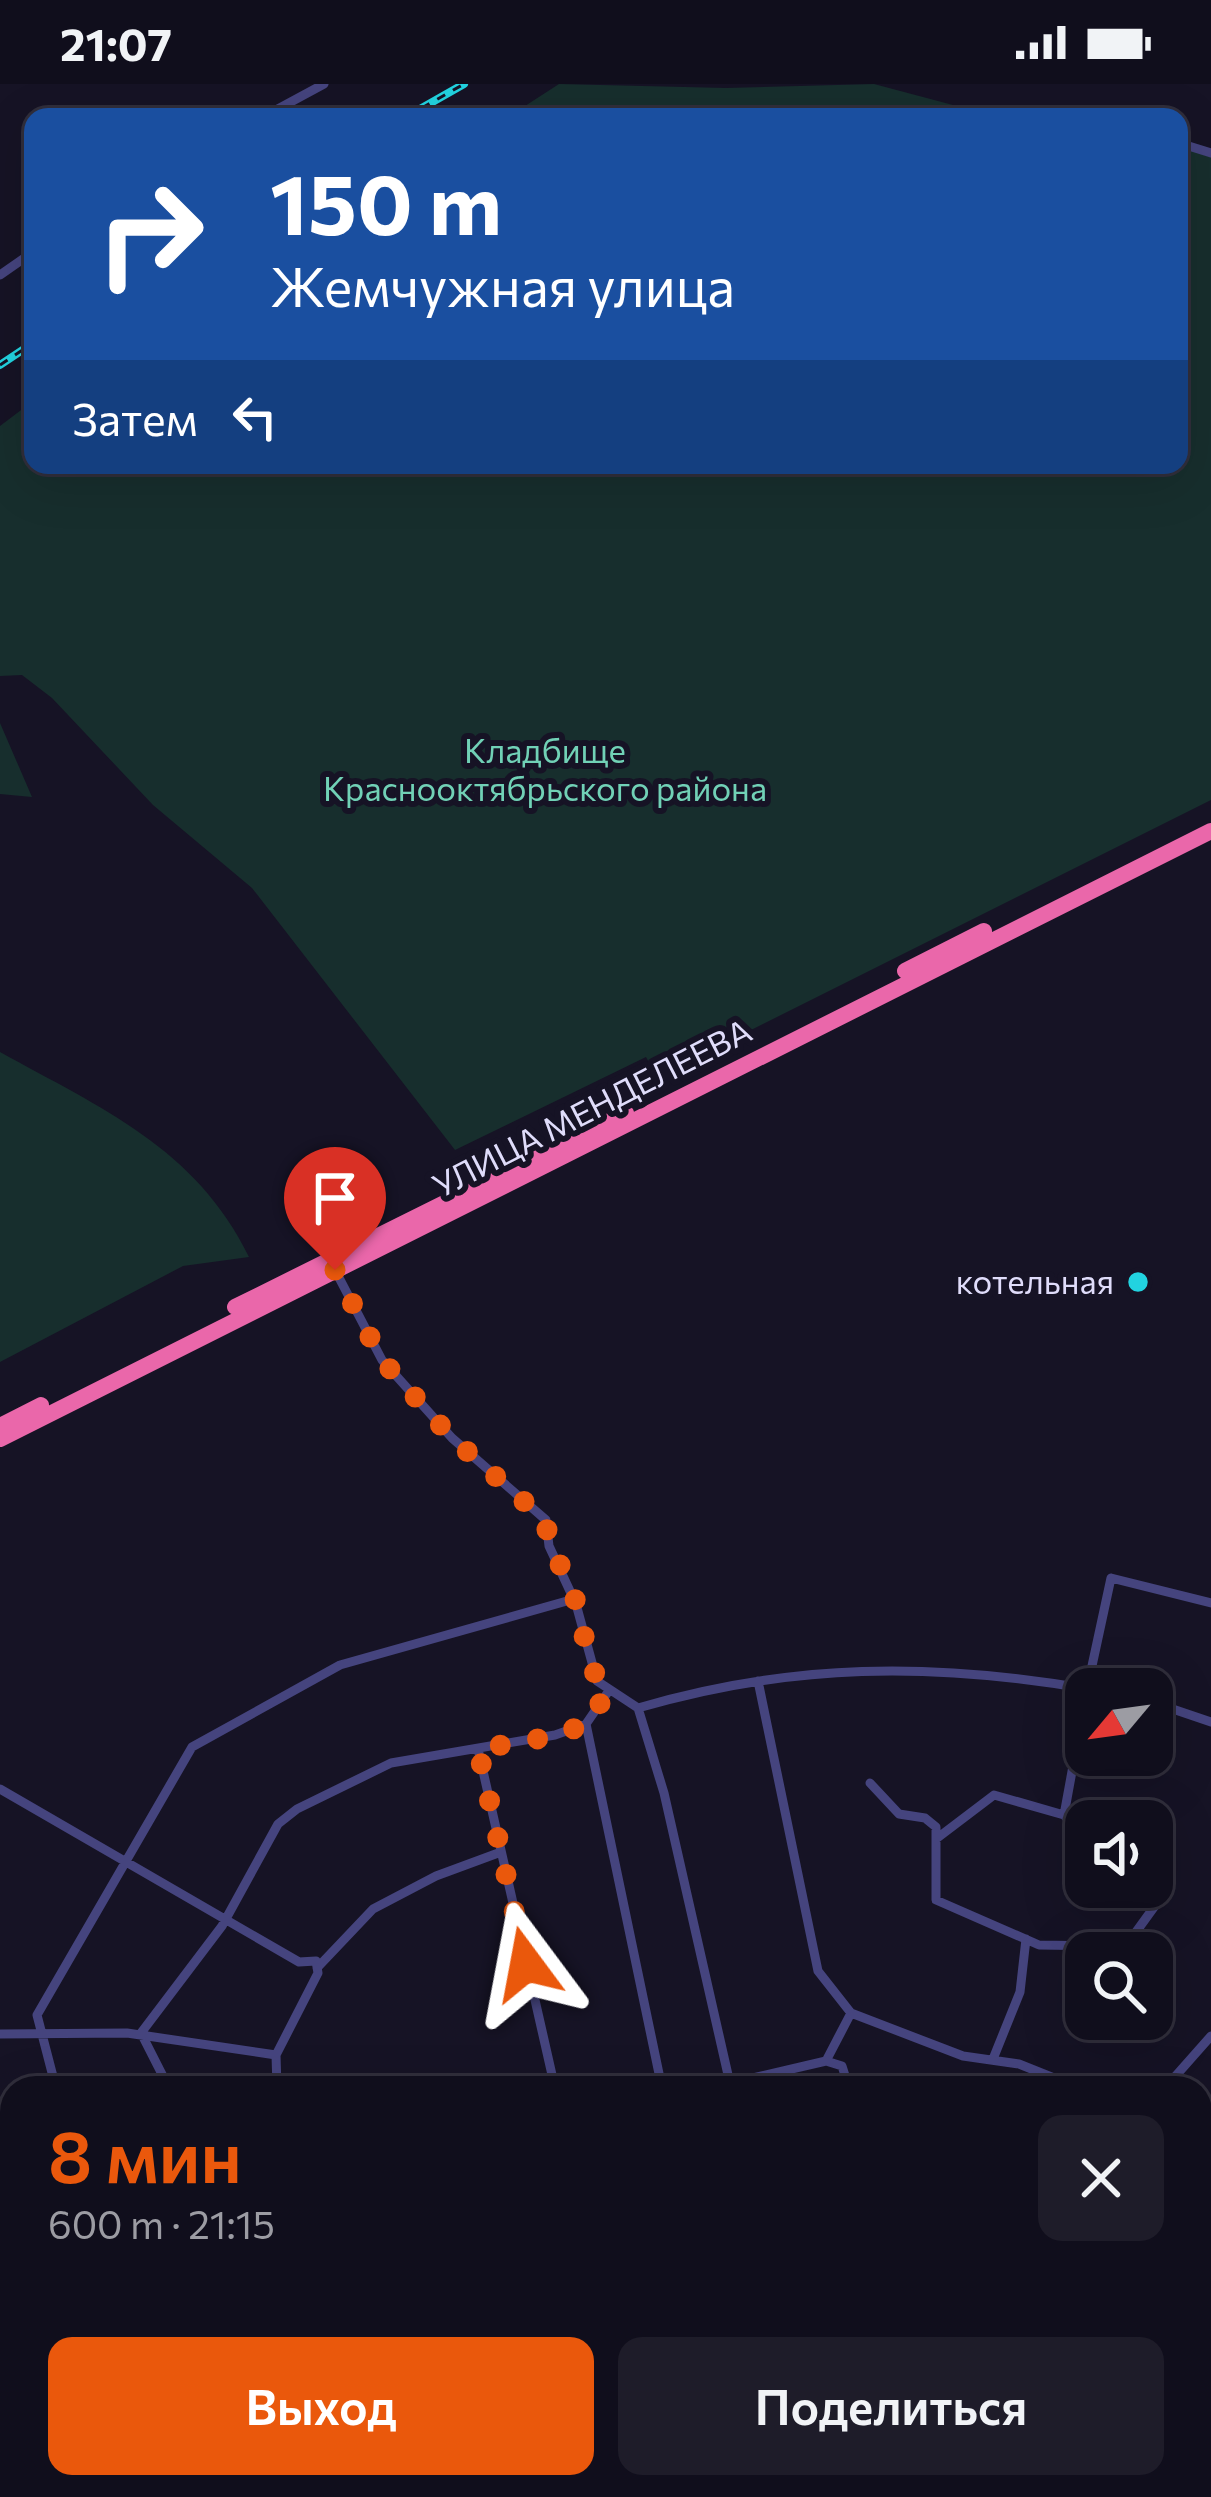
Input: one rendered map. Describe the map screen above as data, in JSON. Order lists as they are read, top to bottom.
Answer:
{
  "streets": {
    "highway": ["УЛИЦА МЕНДЕЛЕЕВА"]
  },
  "parks": ["Кладбище Краснооктябрьского района"],
  "places": ["котельная"],
  "north": "bottom left",
  "page": {
    "status": "21:07",
    "turn": ["150 m", "Жемчужная улица"],
    "then": "Затем",
    "heading": ["8 мин", "600 m · 21:15"],
    "buttons": ["Выход", "Поделиться"]
  }
}
